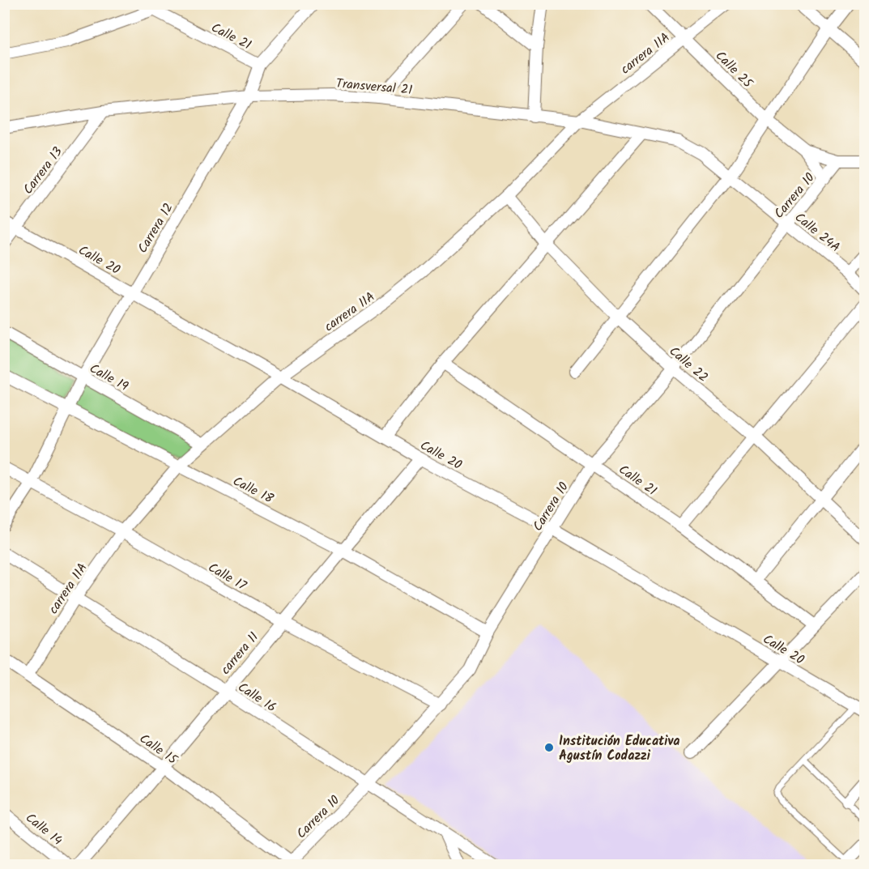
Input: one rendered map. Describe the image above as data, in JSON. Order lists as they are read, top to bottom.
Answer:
{
  "streets": {
    "street": [
      "Calle 21",
      "carrera 11A",
      "Calle 25",
      "Transversal 21",
      "Carrera 13",
      "Carrera 10",
      "Carrera 12",
      "Calle 24A",
      "Calle 20",
      "Calle 22",
      "Calle 19",
      "Calle 18",
      "Calle 17",
      "carrera 11",
      "Calle 16",
      "Calle 15",
      "Calle 14"
    ]
  },
  "crossings": [
    ["Calle 21", "Carrera 10"],
    ["Calle 21", "Carrera 12"],
    ["carrera 11A", "Calle 25"],
    ["carrera 11A", "Transversal 21"],
    ["carrera 11A", "Calle 20"],
    ["carrera 11A", "Calle 22"],
    ["carrera 11A", "Calle 19"],
    ["carrera 11A", "Calle 18"],
    ["carrera 11A", "Calle 17"],
    ["carrera 11A", "Calle 16"],
    ["carrera 11A", "Calle 15"],
    ["Calle 25", "Carrera 10"],
    ["Transversal 21", "Carrera 13"],
    ["Transversal 21", "Carrera 12"],
    ["Transversal 21", "Calle 24A"],
    ["Carrera 13", "Calle 20"],
    ["Carrera 10", "Calle 24A"],
    ["Carrera 10", "Calle 20"],
    ["Carrera 10", "Calle 22"],
    ["Carrera 10", "Calle 18"],
    ["Carrera 10", "Calle 17"],
    ["Carrera 10", "Calle 16"],
    ["Carrera 10", "Calle 15"],
    ["Carrera 12", "Calle 20"],
    ["Carrera 12", "Calle 19"],
    ["Carrera 12", "Calle 18"],
    ["Carrera 12", "Calle 17"],
    ["Calle 20", "carrera 11"],
    ["Calle 18", "carrera 11"],
    ["Calle 17", "carrera 11"],
    ["carrera 11", "Calle 16"],
    ["carrera 11", "Calle 15"]
  ],
  "places": ["Institución Educativa Agustín Codazzi"]
}
